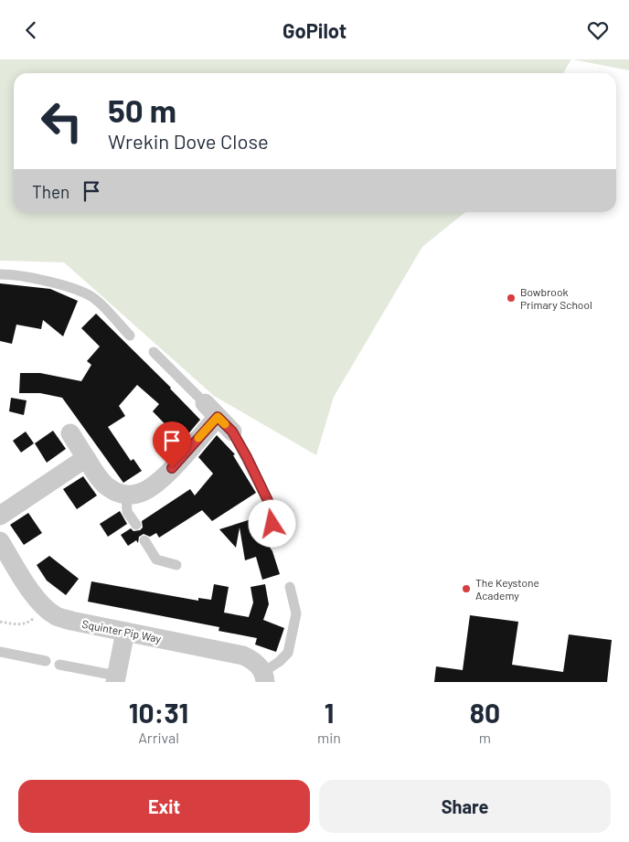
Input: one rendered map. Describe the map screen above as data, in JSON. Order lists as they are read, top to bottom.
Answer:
{
  "streets": {
    "street": ["Squinter Pip Way"]
  },
  "places": ["Bowbrook Primary School", "The Keystone Academy"],
  "page": {
    "header": "GoPilot",
    "turn": ["50 m", "Wrekin Dove Close"],
    "then": "Then",
    "eta": [
      "10:31",
      "Arrival",
      "1",
      "min",
      "80",
      "m"
    ],
    "buttons": ["Exit", "Share"]
  }
}
